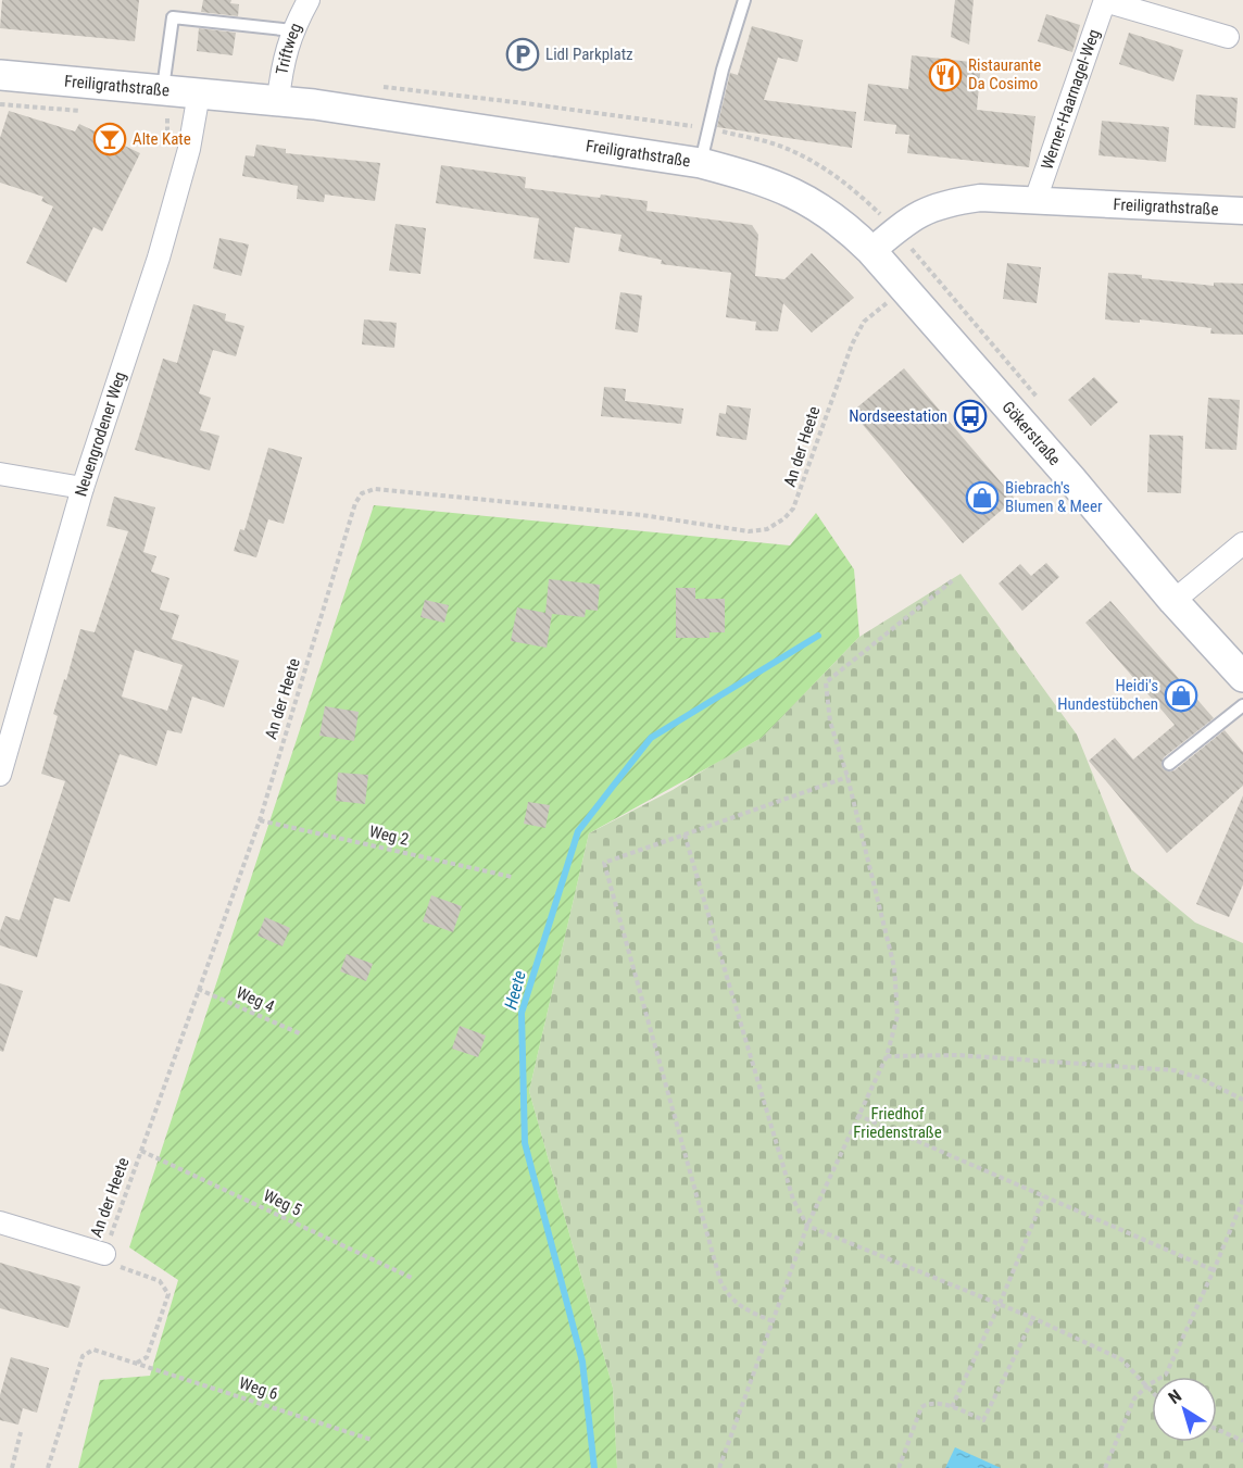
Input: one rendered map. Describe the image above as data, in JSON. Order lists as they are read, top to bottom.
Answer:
{
  "streets": {
    "main road": ["Freiligrathstraße", "Gökerstraße"],
    "street": ["Triftweg", "Werner-Haarnagel-Weg", "Neuengrodener Weg"],
    "path": [
      "An der Heete",
      "Weg 2",
      "Weg 4",
      "Weg 5",
      "Weg 6"
    ]
  },
  "crossings": [
    ["Triftweg", "Freiligrathstraße"],
    ["Freiligrathstraße", "Werner-Haarnagel-Weg"],
    ["Freiligrathstraße", "Neuengrodener Weg"],
    ["Freiligrathstraße", "Gökerstraße"],
    ["An der Heete", "Weg 2"],
    ["An der Heete", "Weg 4"],
    ["An der Heete", "Weg 5"],
    ["An der Heete", "Weg 6"]
  ],
  "water": ["Heete"],
  "parks": ["Friedhof Friedenstraße"],
  "places": {
    "parking": ["Lidl Parkplatz"],
    "restaurant": ["Ristaurante Da Cosimo"],
    "bar": ["Alte Kate"],
    "bus stop": ["Nordseestation"],
    "shop": ["Biebrach's Blumen & Meer", "Heidi's Hundestübchen"]
  },
  "north": "top left"
}
